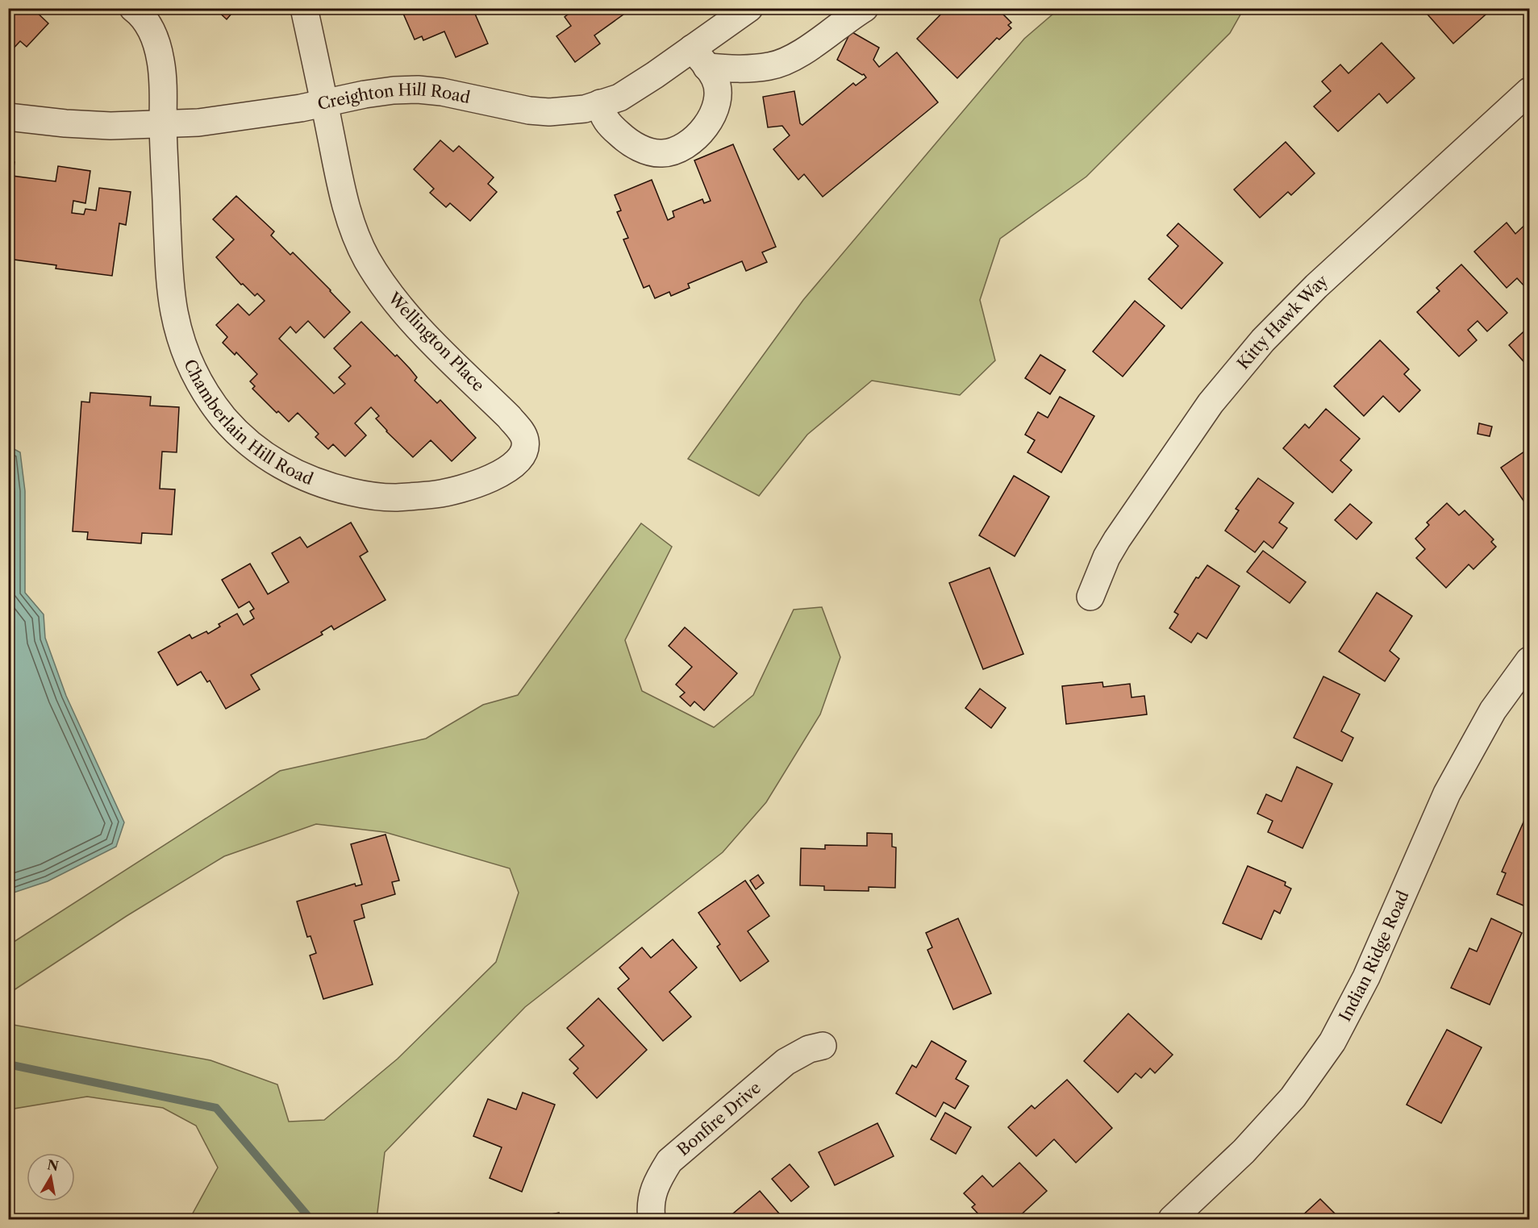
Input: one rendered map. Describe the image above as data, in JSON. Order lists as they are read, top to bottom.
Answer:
{
  "streets": {
    "street": [
      "Creighton Hill Road",
      "Kitty Hawk Way",
      "Wellington Place",
      "Chamberlain Hill Road",
      "Indian Ridge Road",
      "Bonfire Drive"
    ]
  },
  "crossings": [
    ["Creighton Hill Road", "Wellington Place"],
    ["Creighton Hill Road", "Chamberlain Hill Road"],
    ["Wellington Place", "Chamberlain Hill Road"]
  ],
  "north": "top"
}
